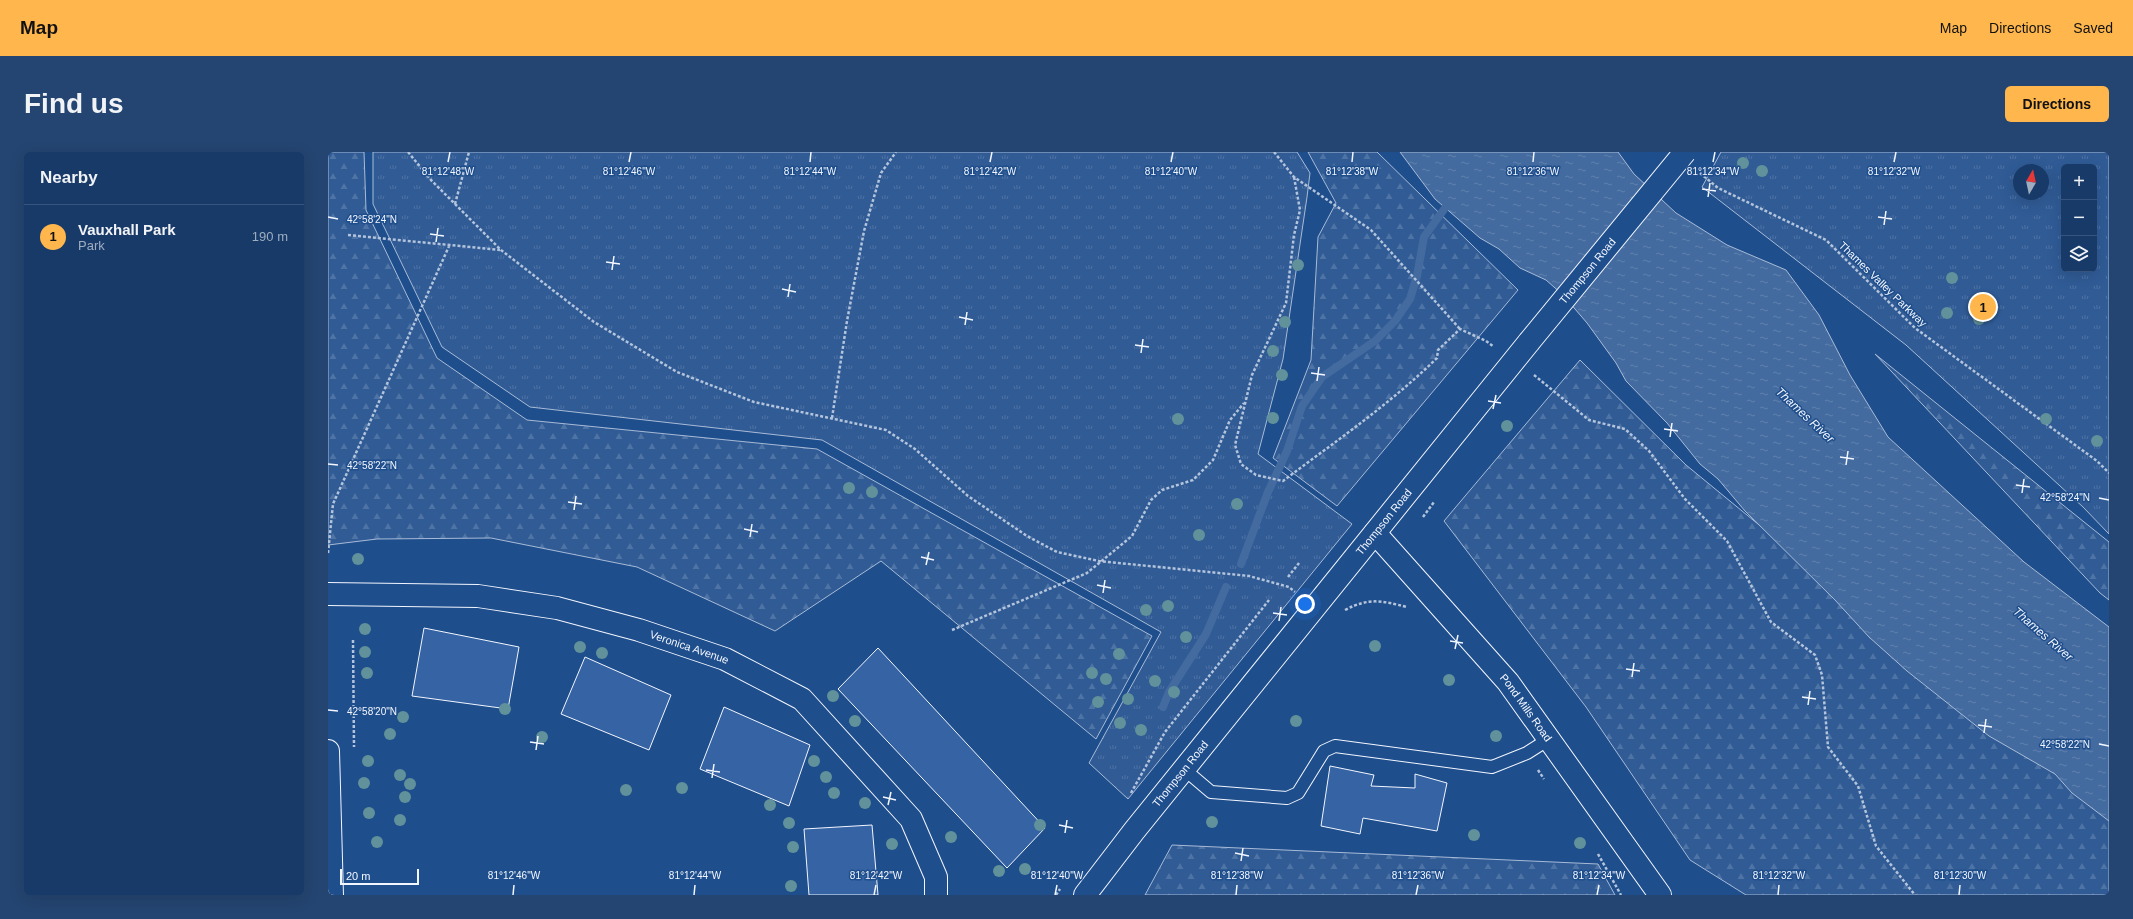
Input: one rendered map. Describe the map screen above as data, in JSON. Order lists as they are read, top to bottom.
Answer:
{
  "streets": {
    "street": ["Thompson Road", "Veronica Avenue", "Pond Mills Road"],
    "path": ["Thames Valley Parkway"]
  },
  "crossings": [
    ["Thompson Road", "Thames Valley Parkway"],
    ["Thompson Road", "Pond Mills Road"]
  ],
  "water": ["Thames River"],
  "scale_bar": "20 m",
  "north": "top",
  "page": {
    "header": "Map",
    "nav": ["Map", "Directions", "Saved"],
    "buttons": "Directions",
    "title": "Find us",
    "heading": "Nearby",
    "map_buttons": ["+", "−"],
    "list": [
      {
        "mark": "1",
        "name": "Vauxhall Park",
        "note": "Park",
        "value": "190 m"
      }
    ],
    "pins": "1",
    "scale": "20 m"
  },
  "coordinates": [
    "81°12'48\"W",
    "81°12'46\"W",
    "81°12'44\"W",
    "81°12'42\"W",
    "81°12'40\"W",
    "81°12'38\"W",
    "81°12'36\"W",
    "81°12'34\"W",
    "81°12'32\"W",
    "42°58'24\"N",
    "42°58'22\"N",
    "42°58'20\"N",
    "81°12'30\"W"
  ]
}
